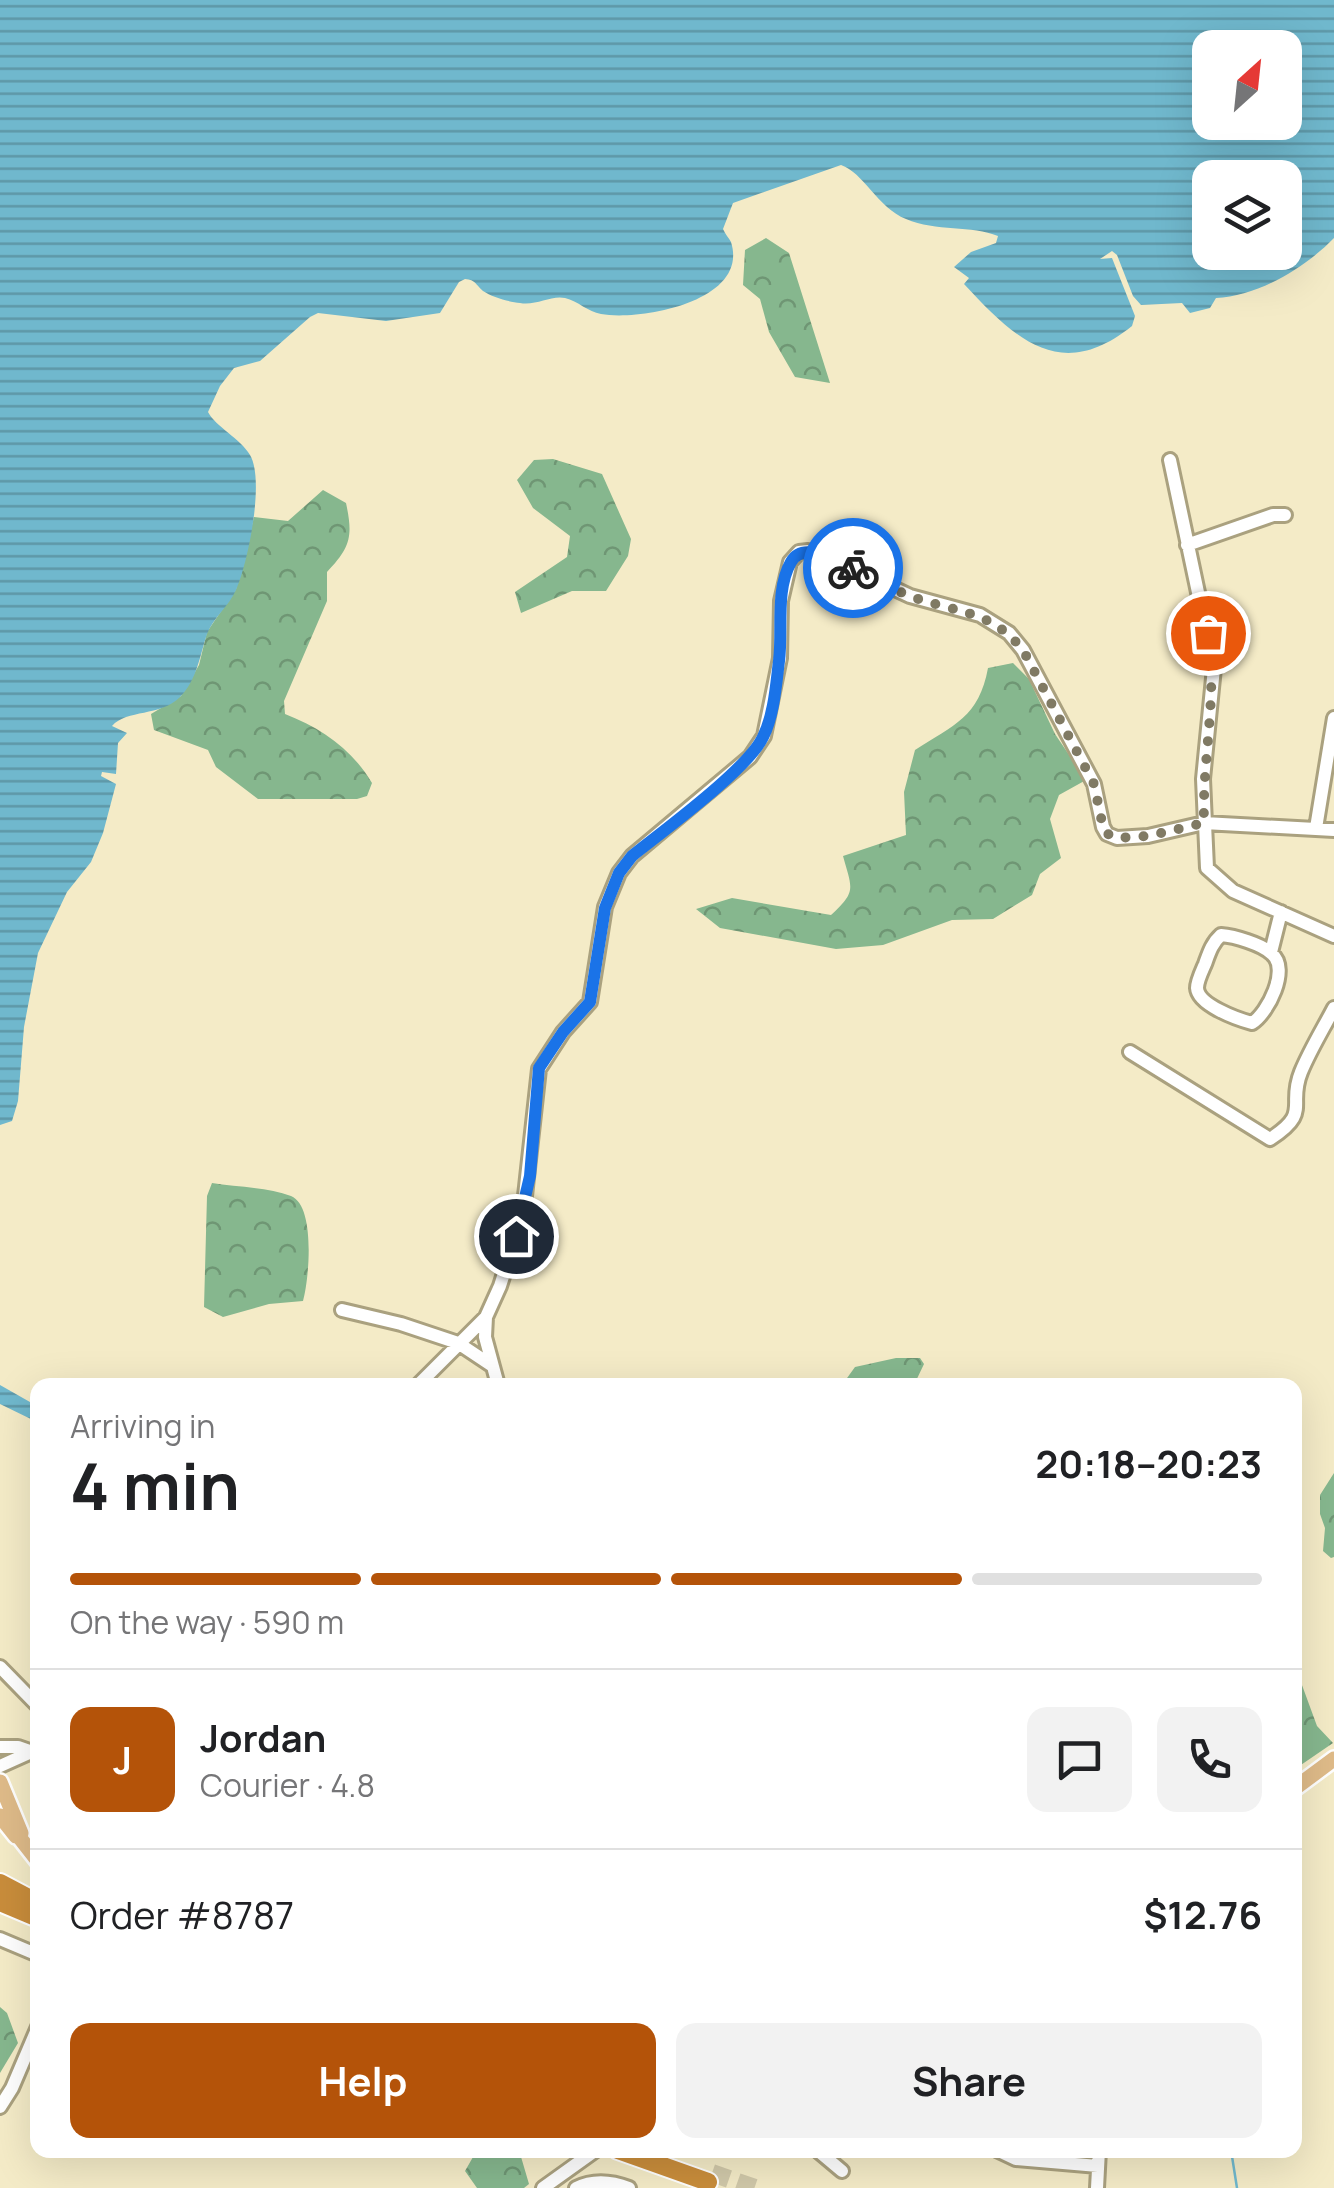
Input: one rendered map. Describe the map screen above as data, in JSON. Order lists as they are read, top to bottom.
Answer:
{
  "north": "top right",
  "page": {
    "heading": ["4 min", "Arriving in", "20:18–20:23"],
    "panel": [
      "Jordan",
      "Courier · 4.8",
      "Order #8787",
      "$12.76"
    ],
    "bar": "On the way · 590 m",
    "round": "J",
    "buttons": ["Help", "Share"]
  }
}
